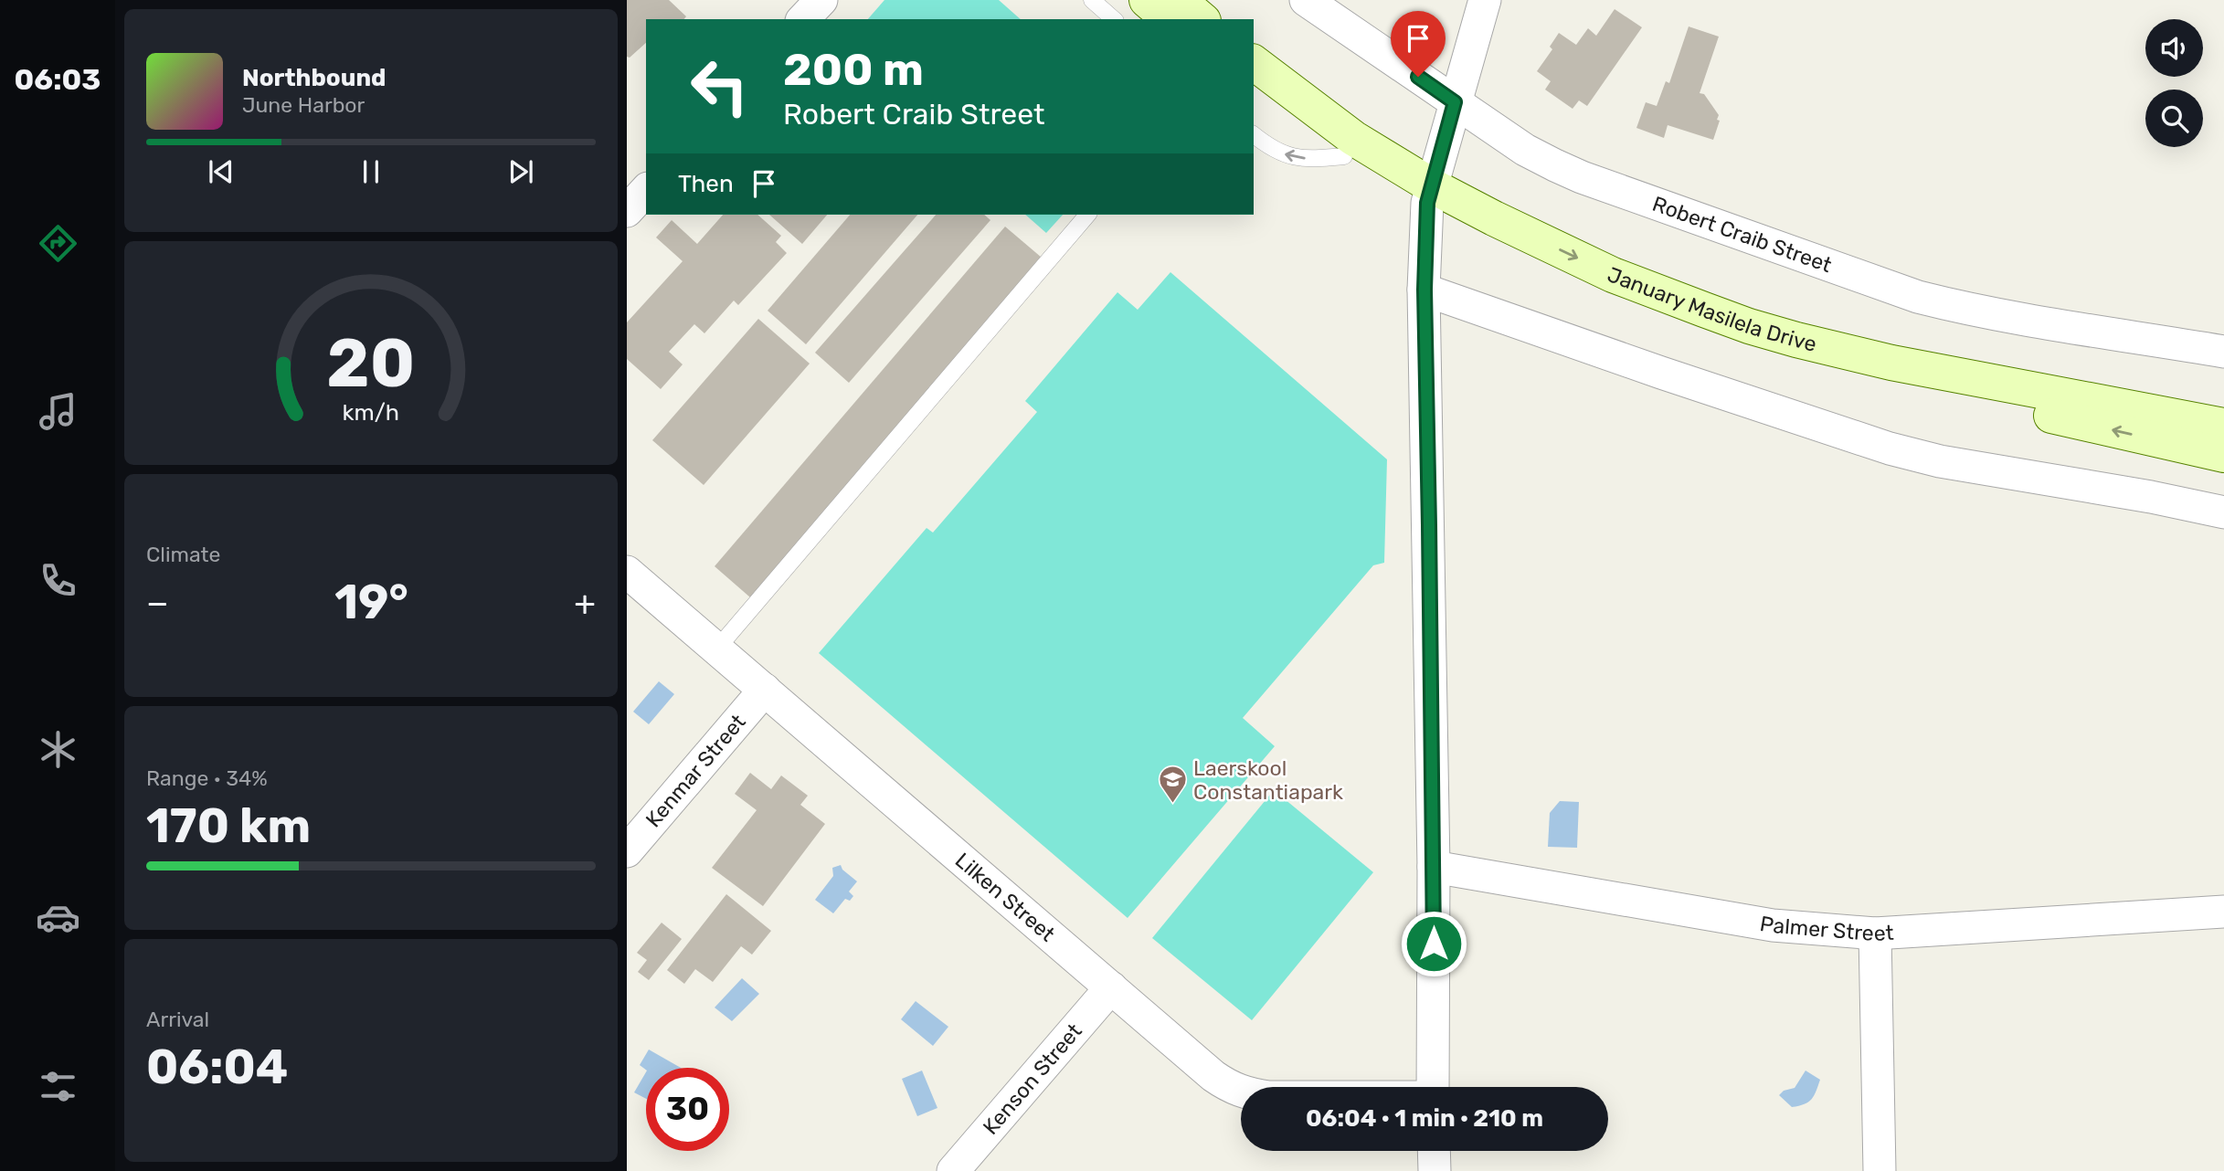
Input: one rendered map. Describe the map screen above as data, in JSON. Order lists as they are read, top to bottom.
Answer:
{
  "streets": {
    "main road": ["January Masilela Drive"],
    "street": [
      "Robert Craib Street",
      "Kenmar Street",
      "Lilken Street",
      "Palmer Street",
      "Kenson Street"
    ]
  },
  "crossings": [
    ["Kenmar Street", "Lilken Street"],
    ["Lilken Street", "Kenson Street"]
  ],
  "places": {
    "school or university": ["Laerskool Constantiapark"]
  },
  "page": {
    "tabs": "06:03",
    "turn": ["200 m", "Robert Craib Street"],
    "song": ["Northbound", "June Harbor"],
    "then": "Then",
    "tile": [
      "Climate",
      ["Range · 34%", "170 km"],
      ["Arrival", "06:04"]
    ],
    "heat": ["−", "19°", "+"],
    "limit": "30",
    "trip": "06:04 · 1 min · 210 m",
    "gauge": ["20", "km/h"]
  }
}
